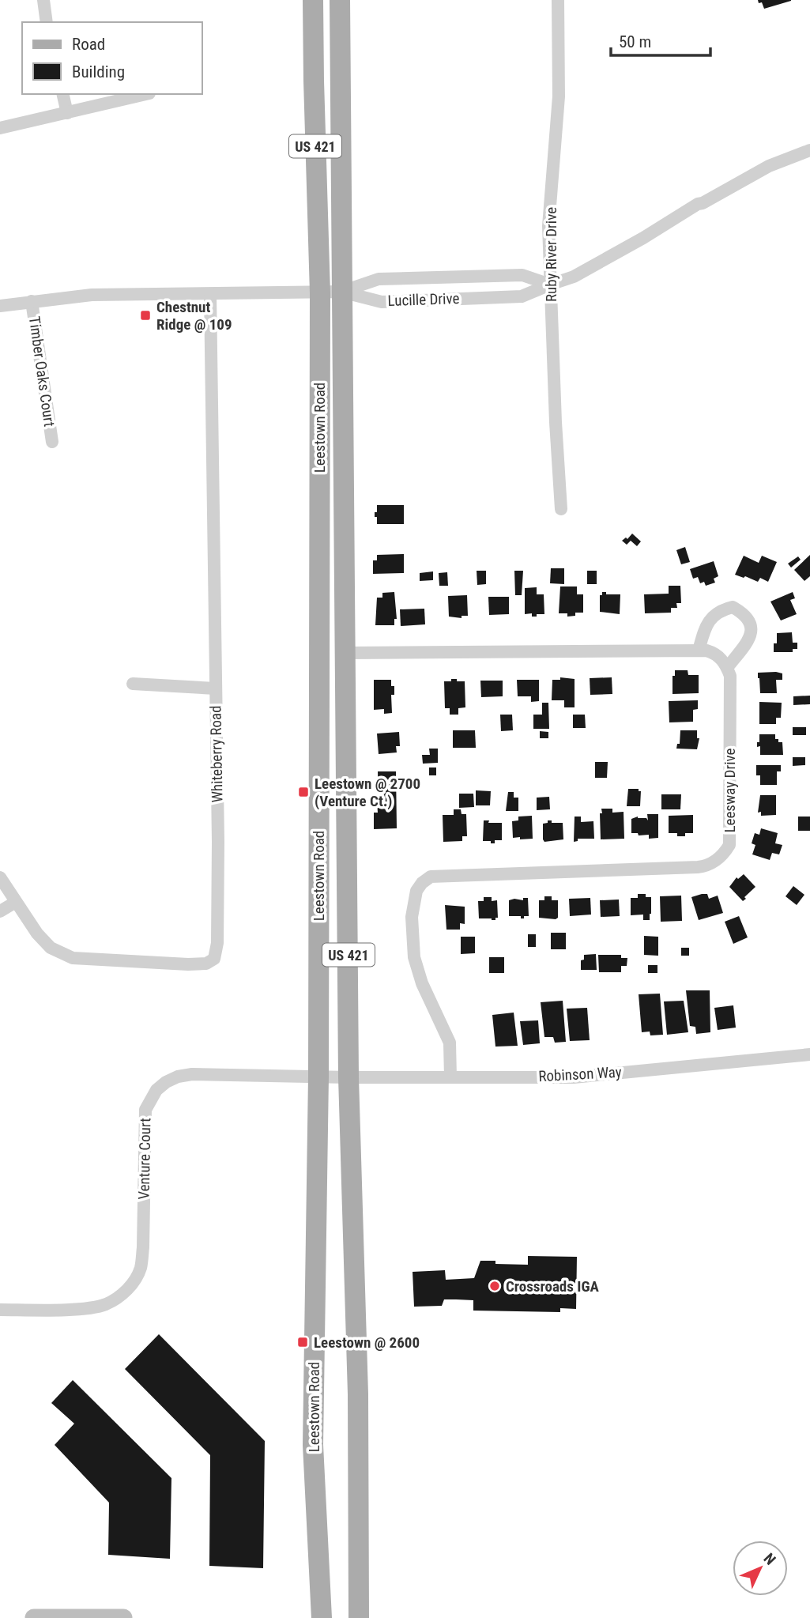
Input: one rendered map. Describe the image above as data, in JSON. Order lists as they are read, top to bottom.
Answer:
{
  "streets": {
    "main road": ["US 421", "Leestown Road"],
    "street": [
      "Ruby River Drive",
      "Lucille Drive",
      "Timber Oaks Court",
      "Whiteberry Road",
      "Leesway Drive",
      "Robinson Way",
      "Venture Court"
    ]
  },
  "crossings": [
    ["Ruby River Drive", "Lucille Drive"],
    ["Lucille Drive", "Leestown Road"],
    ["Leestown Road", "Robinson Way"],
    ["Leestown Road", "Venture Court"],
    ["Leesway Drive", "Robinson Way"],
    ["Robinson Way", "Venture Court"]
  ],
  "places": {
    "transit": ["Chestnut Ridge @ 109", "Leestown @ 2700 (Venture Ct.)", "Leestown @ 2600"],
    "other": ["Crossroads IGA"]
  },
  "legend": ["Road", "Building"],
  "scale_bar": "50 m",
  "north": "top right"
}
